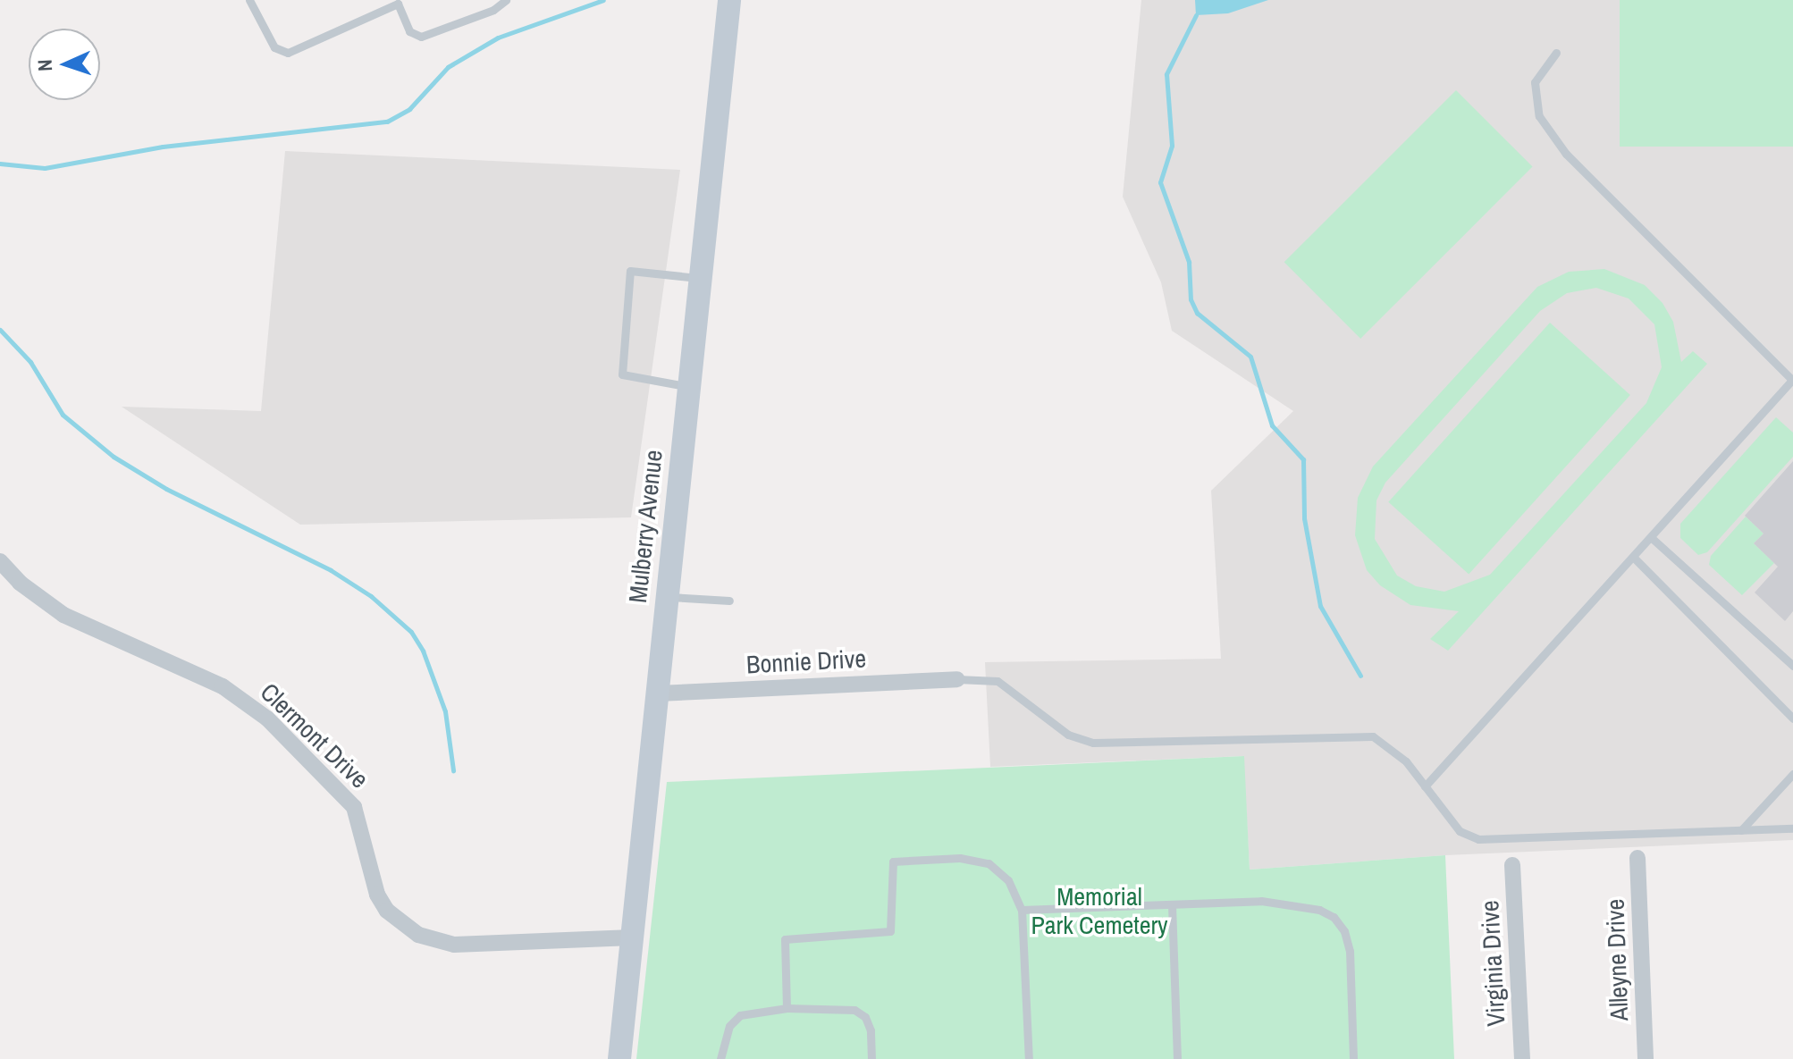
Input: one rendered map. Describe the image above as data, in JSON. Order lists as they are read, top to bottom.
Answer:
{
  "streets": {
    "main road": ["Mulberry Avenue"],
    "street": [
      "Bonnie Drive",
      "Clermont Drive",
      "Alleyne Drive",
      "Virginia Drive"
    ]
  },
  "crossings": [
    ["Mulberry Avenue", "Bonnie Drive"],
    ["Mulberry Avenue", "Clermont Drive"]
  ],
  "parks": ["Memorial Park Cemetery"],
  "north": "left"
}
